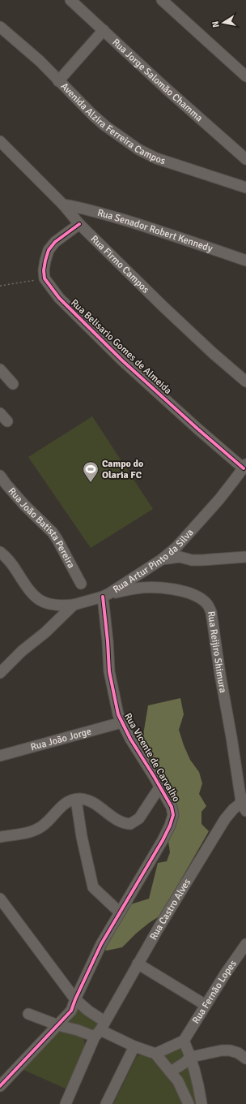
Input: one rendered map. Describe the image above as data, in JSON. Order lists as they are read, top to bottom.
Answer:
{
  "streets": {
    "street": [
      "Rua Jorge Salomão Chamma",
      "Avenida Alzira Ferreira Campos",
      "Rua Senador Robert Kennedy",
      "Rua Firmo Campos",
      "Rua Belisario Gomes de Almeida",
      "Rua João Batista Pereira",
      "Rua Artur Pinto da Silva",
      "Rua Reijiro Shimura",
      "Rua João Jorge",
      "Rua Vicente de Carvalho",
      "Rua Castro Alves",
      "Rua Fernão Lopes"
    ]
  },
  "crossings": [
    ["Rua Senador Robert Kennedy", "Rua Firmo Campos"],
    ["Rua Belisario Gomes de Almeida", "Rua Artur Pinto da Silva"],
    ["Rua Artur Pinto da Silva", "Rua Reijiro Shimura"],
    ["Rua Artur Pinto da Silva", "Rua Vicente de Carvalho"],
    ["Rua Reijiro Shimura", "Rua Vicente de Carvalho"],
    ["Rua Reijiro Shimura", "Rua Castro Alves"],
    ["Rua João Jorge", "Rua Vicente de Carvalho"]
  ],
  "places": {
    "sports": ["Campo do Olaria FC"]
  },
  "north": "left"
}
